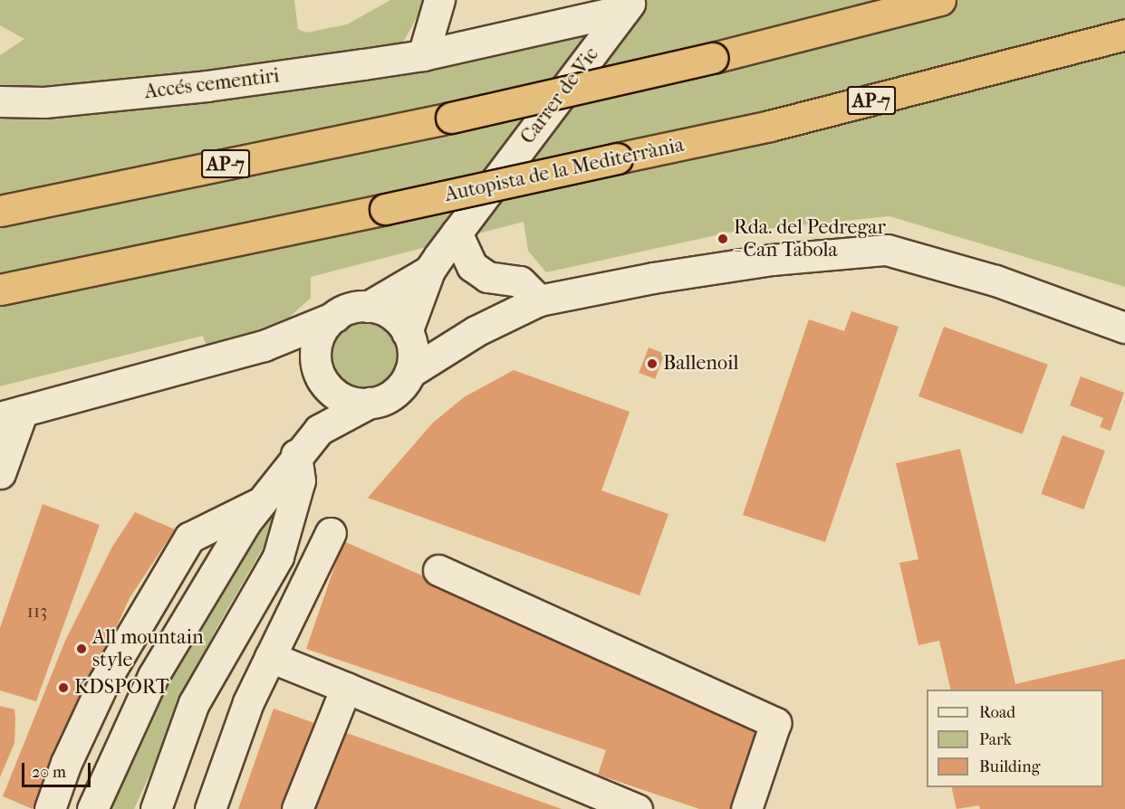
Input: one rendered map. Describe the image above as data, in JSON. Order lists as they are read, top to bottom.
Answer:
{
  "streets": {
    "highway": ["AP-7", "Autopista de la Mediterrània"],
    "street": ["Accés cementiri", "Carrer de Vic"]
  },
  "crossings": [
    ["Accés cementiri", "Carrer de Vic"]
  ],
  "places": [
    "Rda. del Pedregar - Can Tabola",
    "Ballenoil",
    "All mountain style",
    "KDSPORT"
  ],
  "house_numbers": ["113"],
  "legend": ["Road", "Park", "Building"],
  "scale_bar": "20 m"
}
